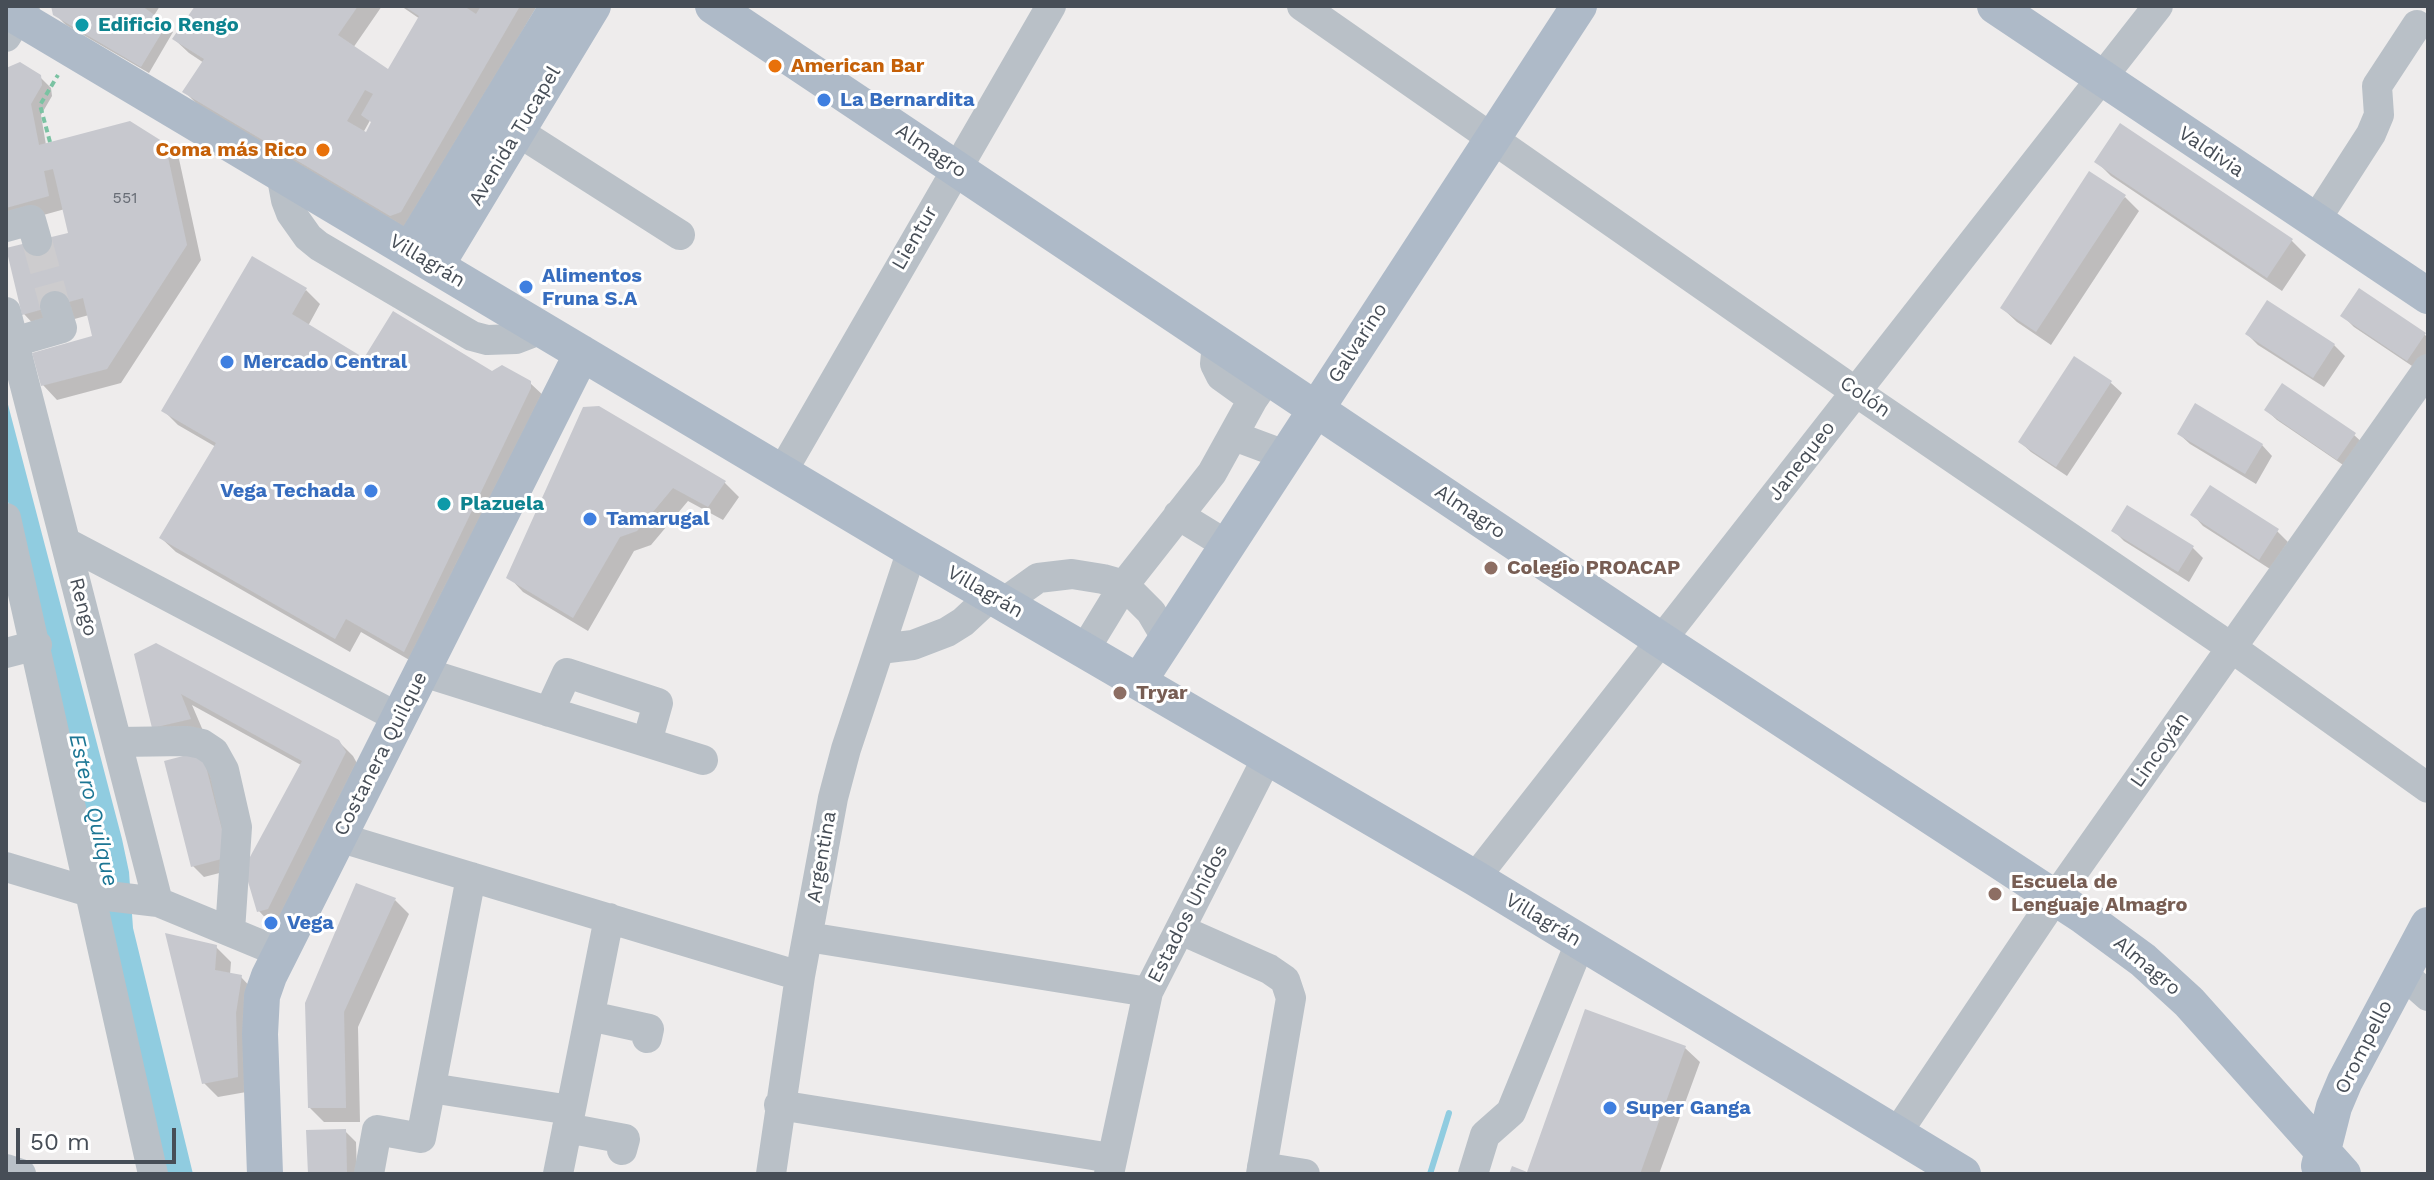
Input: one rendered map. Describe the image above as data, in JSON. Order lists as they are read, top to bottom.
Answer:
{
  "streets": {
    "main road": [
      "Avenida Tucapel",
      "Almagro",
      "Valdivia",
      "Villagrán",
      "Galvarino",
      "Costanera Quilque",
      "Orompello"
    ],
    "street": [
      "Lientur",
      "Colón",
      "Janequeo",
      "Rengo",
      "Lincoyán",
      "Argentina",
      "Estados Unidos"
    ]
  },
  "crossings": [
    ["Avenida Tucapel", "Villagrán"],
    ["Almagro", "Lientur"],
    ["Almagro", "Galvarino"],
    ["Almagro", "Janequeo"],
    ["Almagro", "Lincoyán"],
    ["Almagro", "Orompello"],
    ["Valdivia", "Janequeo"],
    ["Lientur", "Villagrán"],
    ["Villagrán", "Galvarino"],
    ["Villagrán", "Janequeo"],
    ["Villagrán", "Lincoyán"],
    ["Villagrán", "Costanera Quilque"],
    ["Villagrán", "Argentina"],
    ["Villagrán", "Estados Unidos"],
    ["Galvarino", "Colón"],
    ["Colón", "Janequeo"],
    ["Colón", "Lincoyán"]
  ],
  "water": ["Estero Quilque"],
  "places": [
    "Edificio Rengo",
    "American Bar",
    "La Bernardita",
    "Coma más Rico",
    "Alimentos Fruna S.A",
    "Mercado Central",
    "Vega Techada",
    "Plazuela",
    "Tamarugal",
    "Colegio PROACAP",
    "Tryar",
    "Escuela de Lenguaje Almagro",
    "Vega",
    "Super Ganga"
  ],
  "house_numbers": ["551"],
  "scale_bar": "50 m"
}
